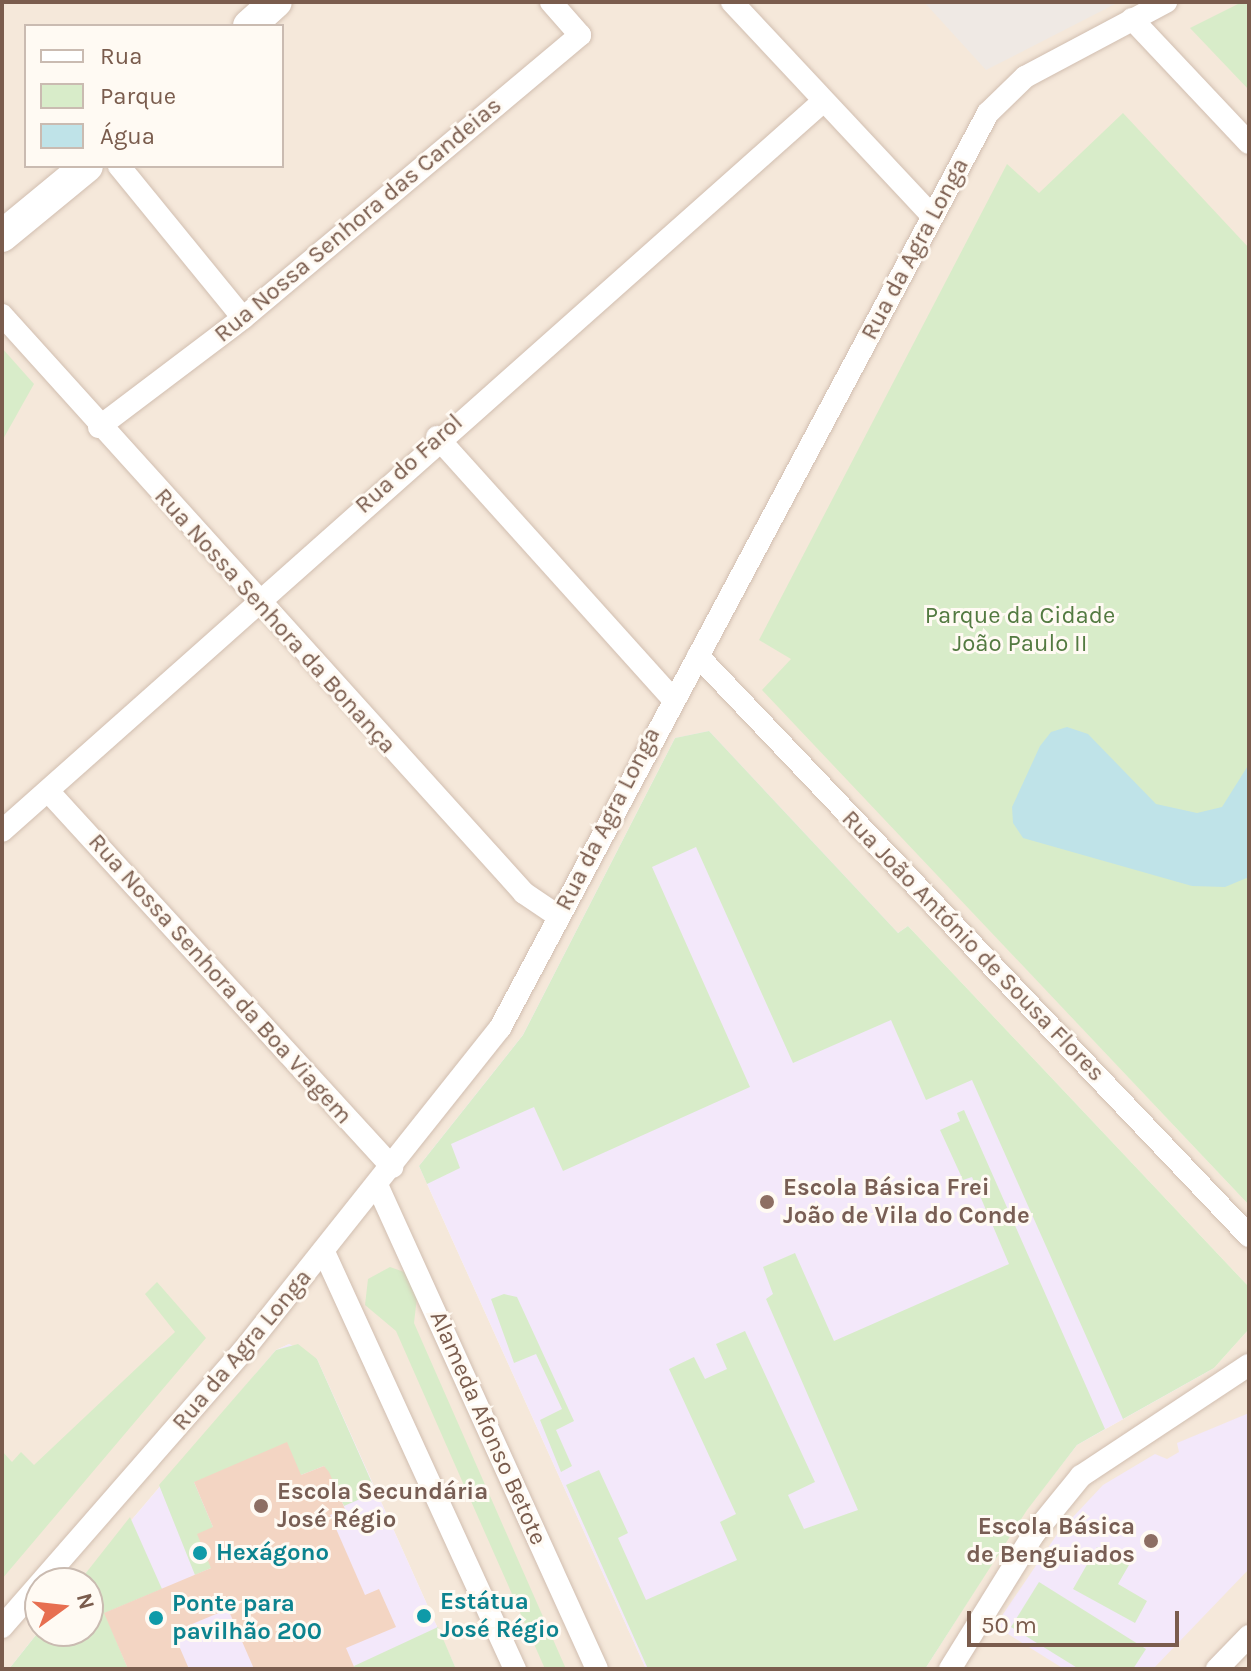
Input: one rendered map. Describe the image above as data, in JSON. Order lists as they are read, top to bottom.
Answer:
{
  "streets": {
    "street": [
      "Rua Nossa Senhora das Candeias",
      "Rua da Agra Longa",
      "Rua do Farol",
      "Rua Nossa Senhora da Bonança",
      "Rua João António de Sousa Flores",
      "Rua Nossa Senhora da Boa Viagem",
      "Alameda Afonso Betote"
    ]
  },
  "crossings": [
    ["Rua Nossa Senhora das Candeias", "Rua Nossa Senhora da Bonança"],
    ["Rua da Agra Longa", "Rua Nossa Senhora da Bonança"],
    ["Rua da Agra Longa", "Rua João António de Sousa Flores"],
    ["Rua da Agra Longa", "Rua Nossa Senhora da Boa Viagem"],
    ["Rua da Agra Longa", "Alameda Afonso Betote"],
    ["Rua do Farol", "Rua Nossa Senhora da Bonança"],
    ["Rua do Farol", "Rua Nossa Senhora da Boa Viagem"]
  ],
  "parks": ["Parque da Cidade João Paulo II"],
  "places": [
    "Escola Básica Frei João de Vila do Conde",
    "Escola Secundária José Régio",
    "Escola Básica de Benguiados",
    "Hexágono",
    "Estátua José Régio",
    "Ponte para pavilhão 200"
  ],
  "legend": ["Rua", "Parque", "Água"],
  "scale_bar": "50 m",
  "north": "right"
}
